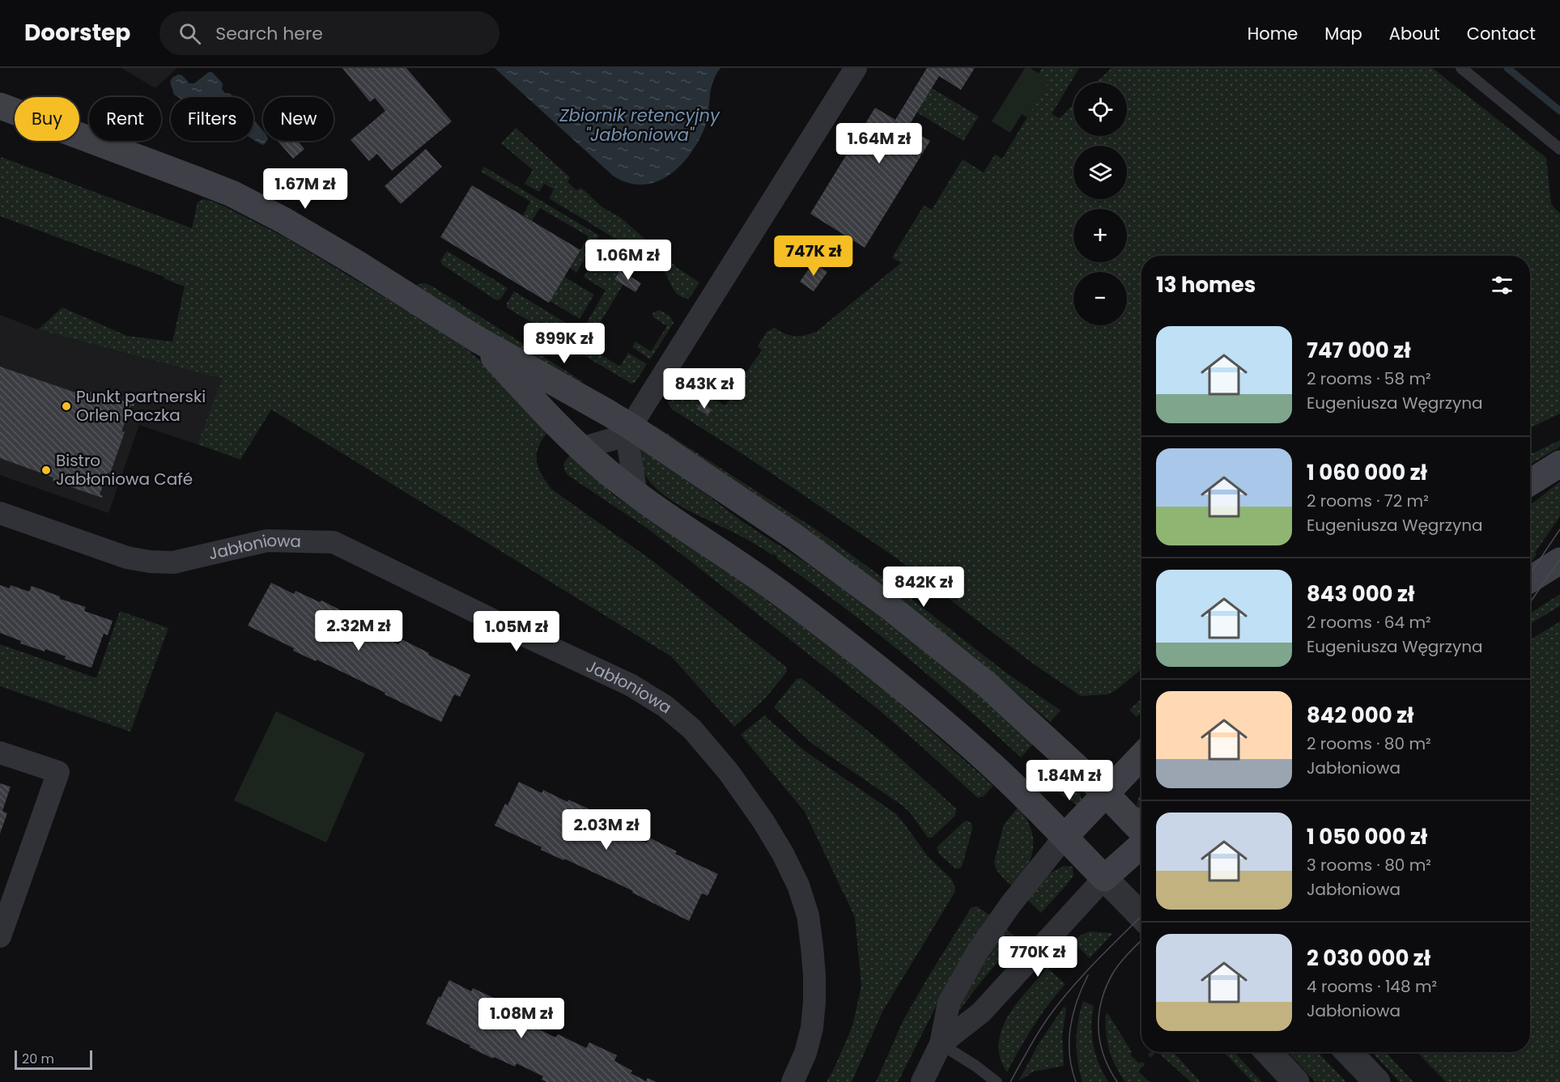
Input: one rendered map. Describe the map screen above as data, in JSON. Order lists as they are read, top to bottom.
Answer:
{
  "streets": {
    "street": ["Jabłoniowa"]
  },
  "water": ["Zbiornik retencyjny \"Jabłoniowa\""],
  "places": ["Punkt partnerski Orlen Paczka", "Bistro Jabłoniowa Café"],
  "scale_bar": "20 m",
  "page": {
    "header": "Doorstep",
    "search": "Search here",
    "nav": [
      "Home",
      "Map",
      "About",
      "Contact"
    ],
    "map_buttons": ["+", "−"],
    "chip": [
      "Buy",
      "Rent",
      "Filters",
      "New"
    ],
    "price": [
      "1.64M zł",
      "1.67M zł",
      "747K zł",
      "1.06M zł",
      "899K zł",
      "843K zł",
      "842K zł",
      "2.32M zł",
      "1.05M zł",
      "1.84M zł",
      "2.03M zł",
      "770K zł",
      "1.08M zł"
    ],
    "heading": "13 homes",
    "list": [
      {
        "name": "747 000 zł",
        "note": "2 rooms · 58 m² · Eugeniusza Węgrzyna"
      },
      {
        "name": "1 060 000 zł",
        "note": "2 rooms · 72 m² · Eugeniusza Węgrzyna"
      },
      {
        "name": "843 000 zł",
        "note": "2 rooms · 64 m² · Eugeniusza Węgrzyna"
      },
      {
        "name": "842 000 zł",
        "note": "2 rooms · 80 m² · Jabłoniowa"
      },
      {
        "name": "1 050 000 zł",
        "note": "3 rooms · 80 m² · Jabłoniowa"
      },
      {
        "name": "2 030 000 zł",
        "note": "4 rooms · 148 m² · Jabłoniowa"
      }
    ],
    "scale": "20 m"
  }
}
